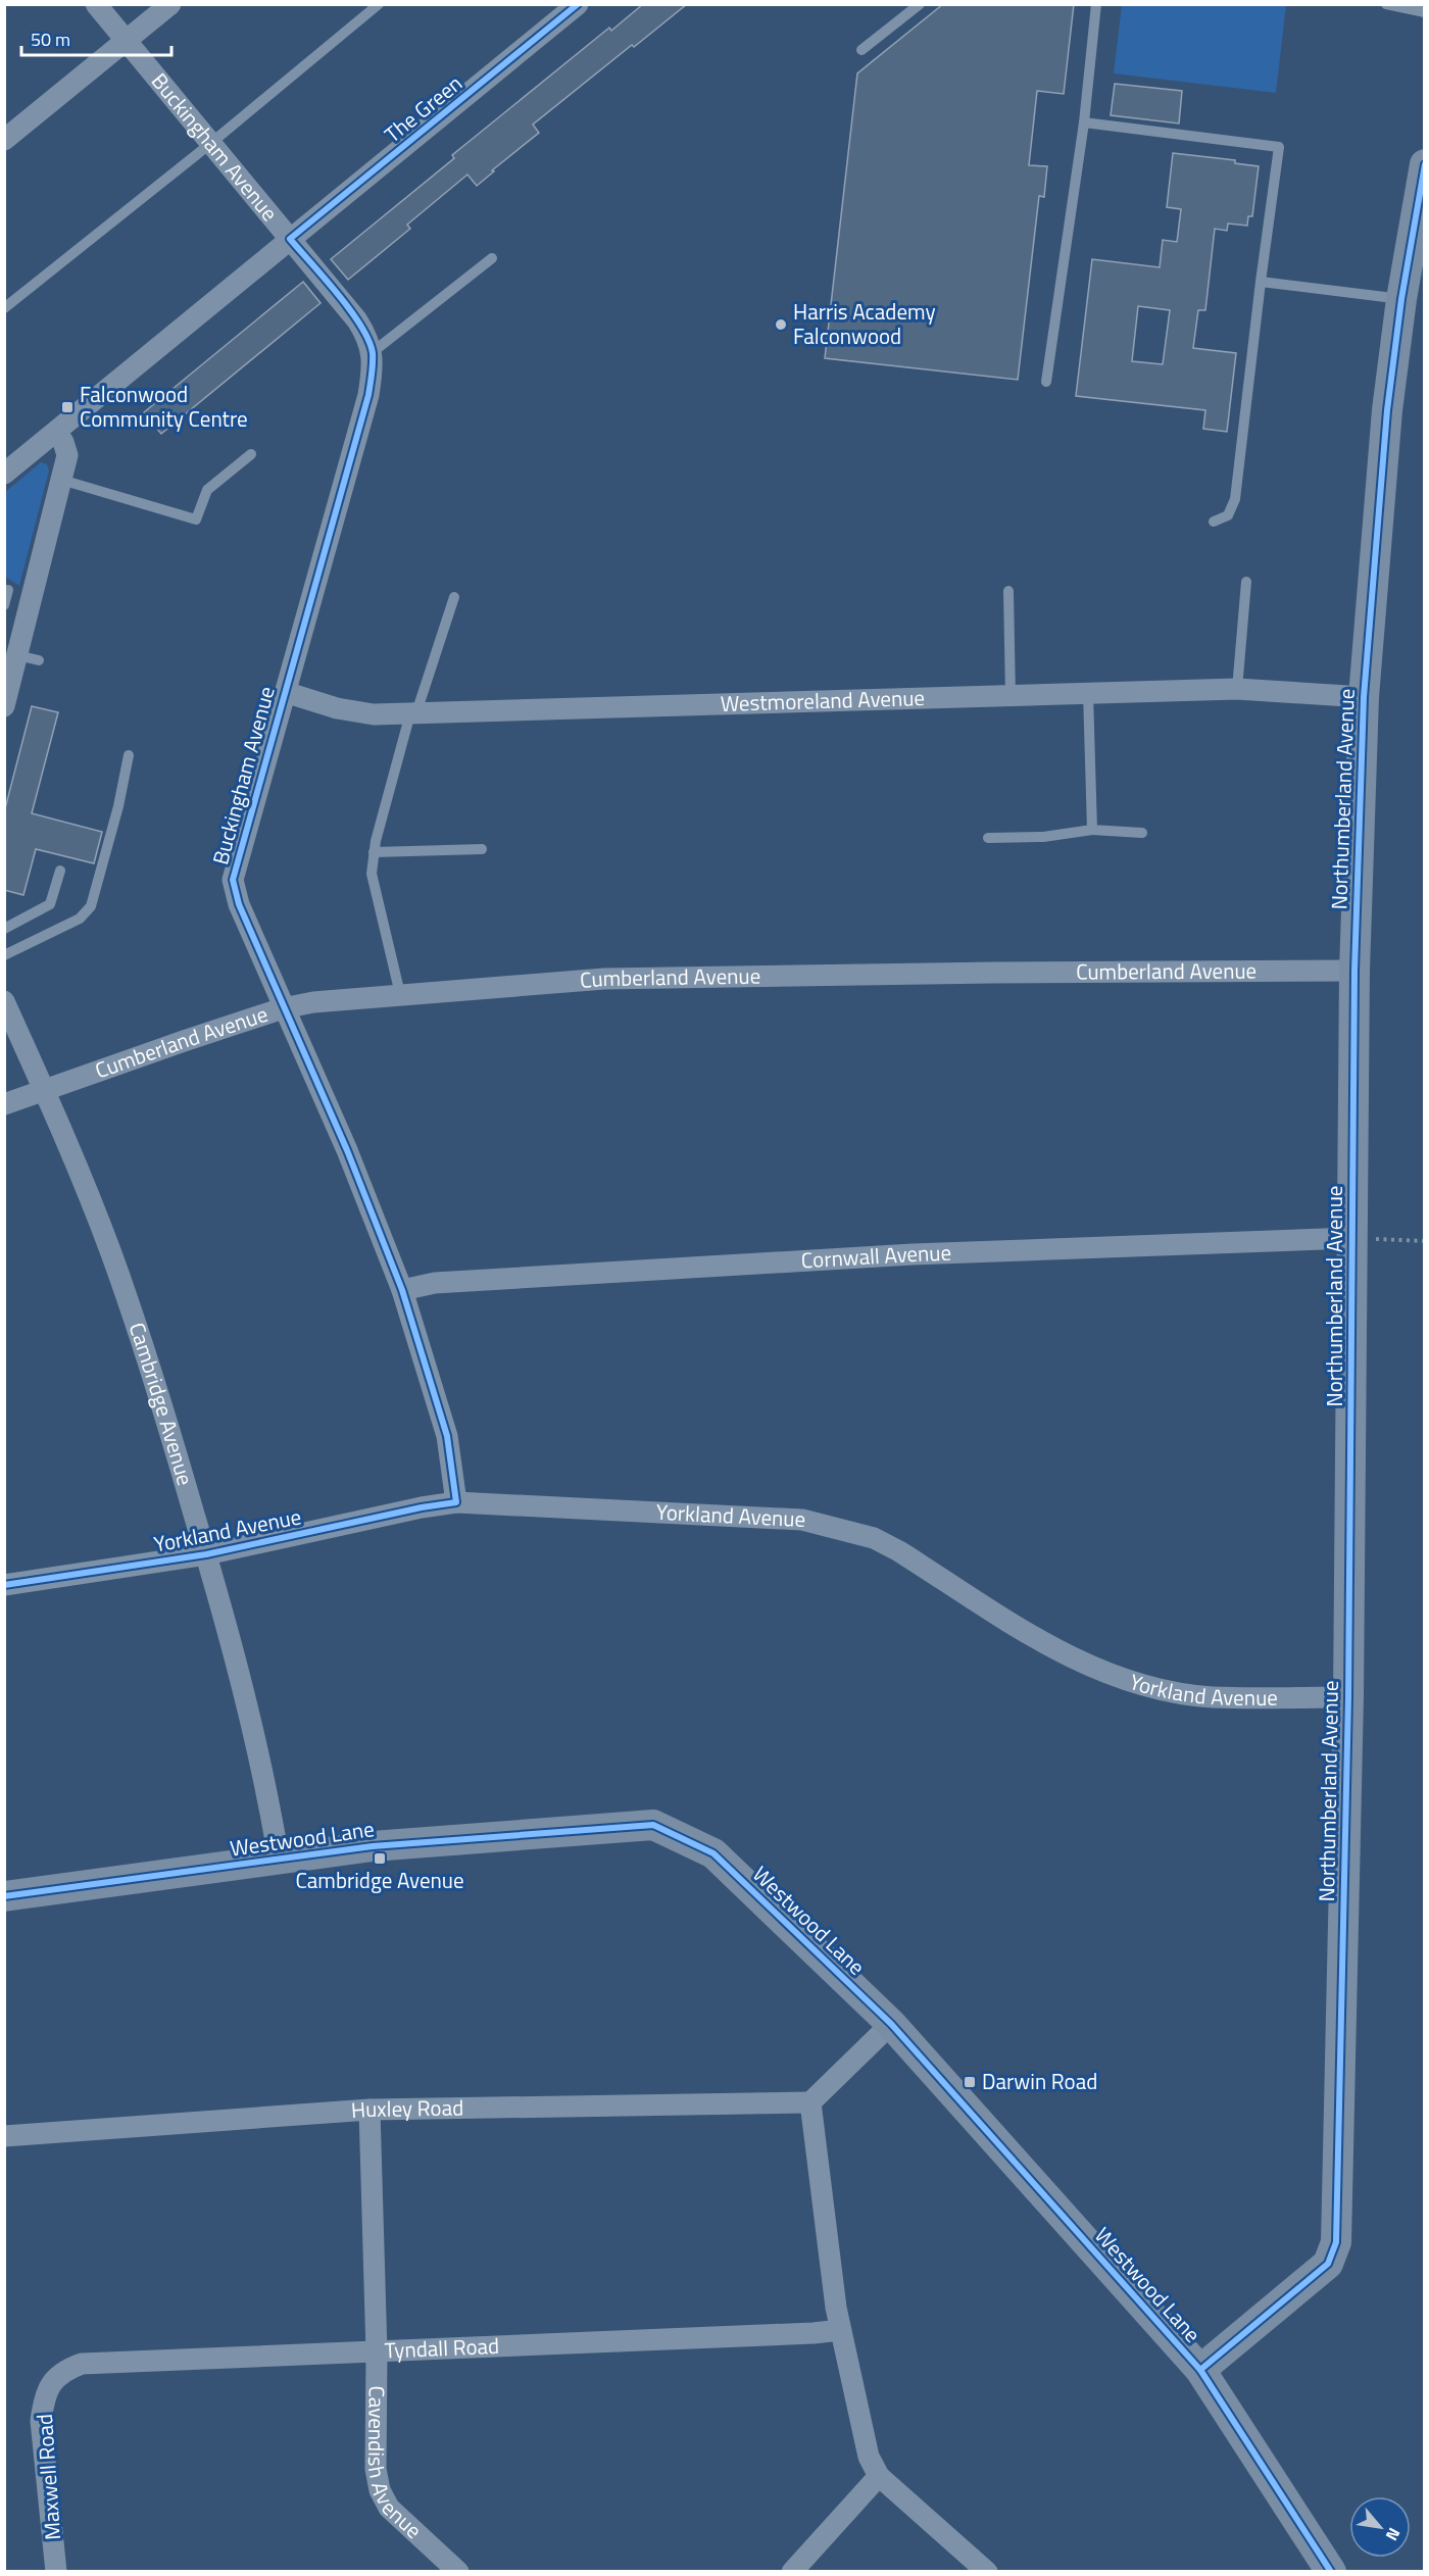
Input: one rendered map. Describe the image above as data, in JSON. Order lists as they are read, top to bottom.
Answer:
{
  "streets": {
    "street": [
      "The Green",
      "Buckingham Avenue",
      "Westmoreland Avenue",
      "Northumberland Avenue",
      "Cumberland Avenue",
      "Cornwall Avenue",
      "Cambridge Avenue",
      "Yorkland Avenue",
      "Westwood Lane",
      "Huxley Road",
      "Tyndall Road",
      "Cavendish Avenue",
      "Maxwell Road"
    ]
  },
  "crossings": [
    ["The Green", "Buckingham Avenue"],
    ["Buckingham Avenue", "Westmoreland Avenue"],
    ["Buckingham Avenue", "Cumberland Avenue"],
    ["Buckingham Avenue", "Cornwall Avenue"],
    ["Buckingham Avenue", "Yorkland Avenue"],
    ["Westmoreland Avenue", "Northumberland Avenue"],
    ["Northumberland Avenue", "Cumberland Avenue"],
    ["Northumberland Avenue", "Cornwall Avenue"],
    ["Northumberland Avenue", "Yorkland Avenue"],
    ["Northumberland Avenue", "Westwood Lane"],
    ["Cumberland Avenue", "Cambridge Avenue"],
    ["Cambridge Avenue", "Yorkland Avenue"],
    ["Cambridge Avenue", "Westwood Lane"],
    ["Huxley Road", "Cavendish Avenue"],
    ["Tyndall Road", "Cavendish Avenue"],
    ["Tyndall Road", "Maxwell Road"]
  ],
  "places": {
    "other": ["Harris Academy Falconwood"],
    "transit": ["Falconwood Community Centre", "Cambridge Avenue", "Darwin Road"]
  },
  "scale_bar": "50 m",
  "north": "bottom right"
}
